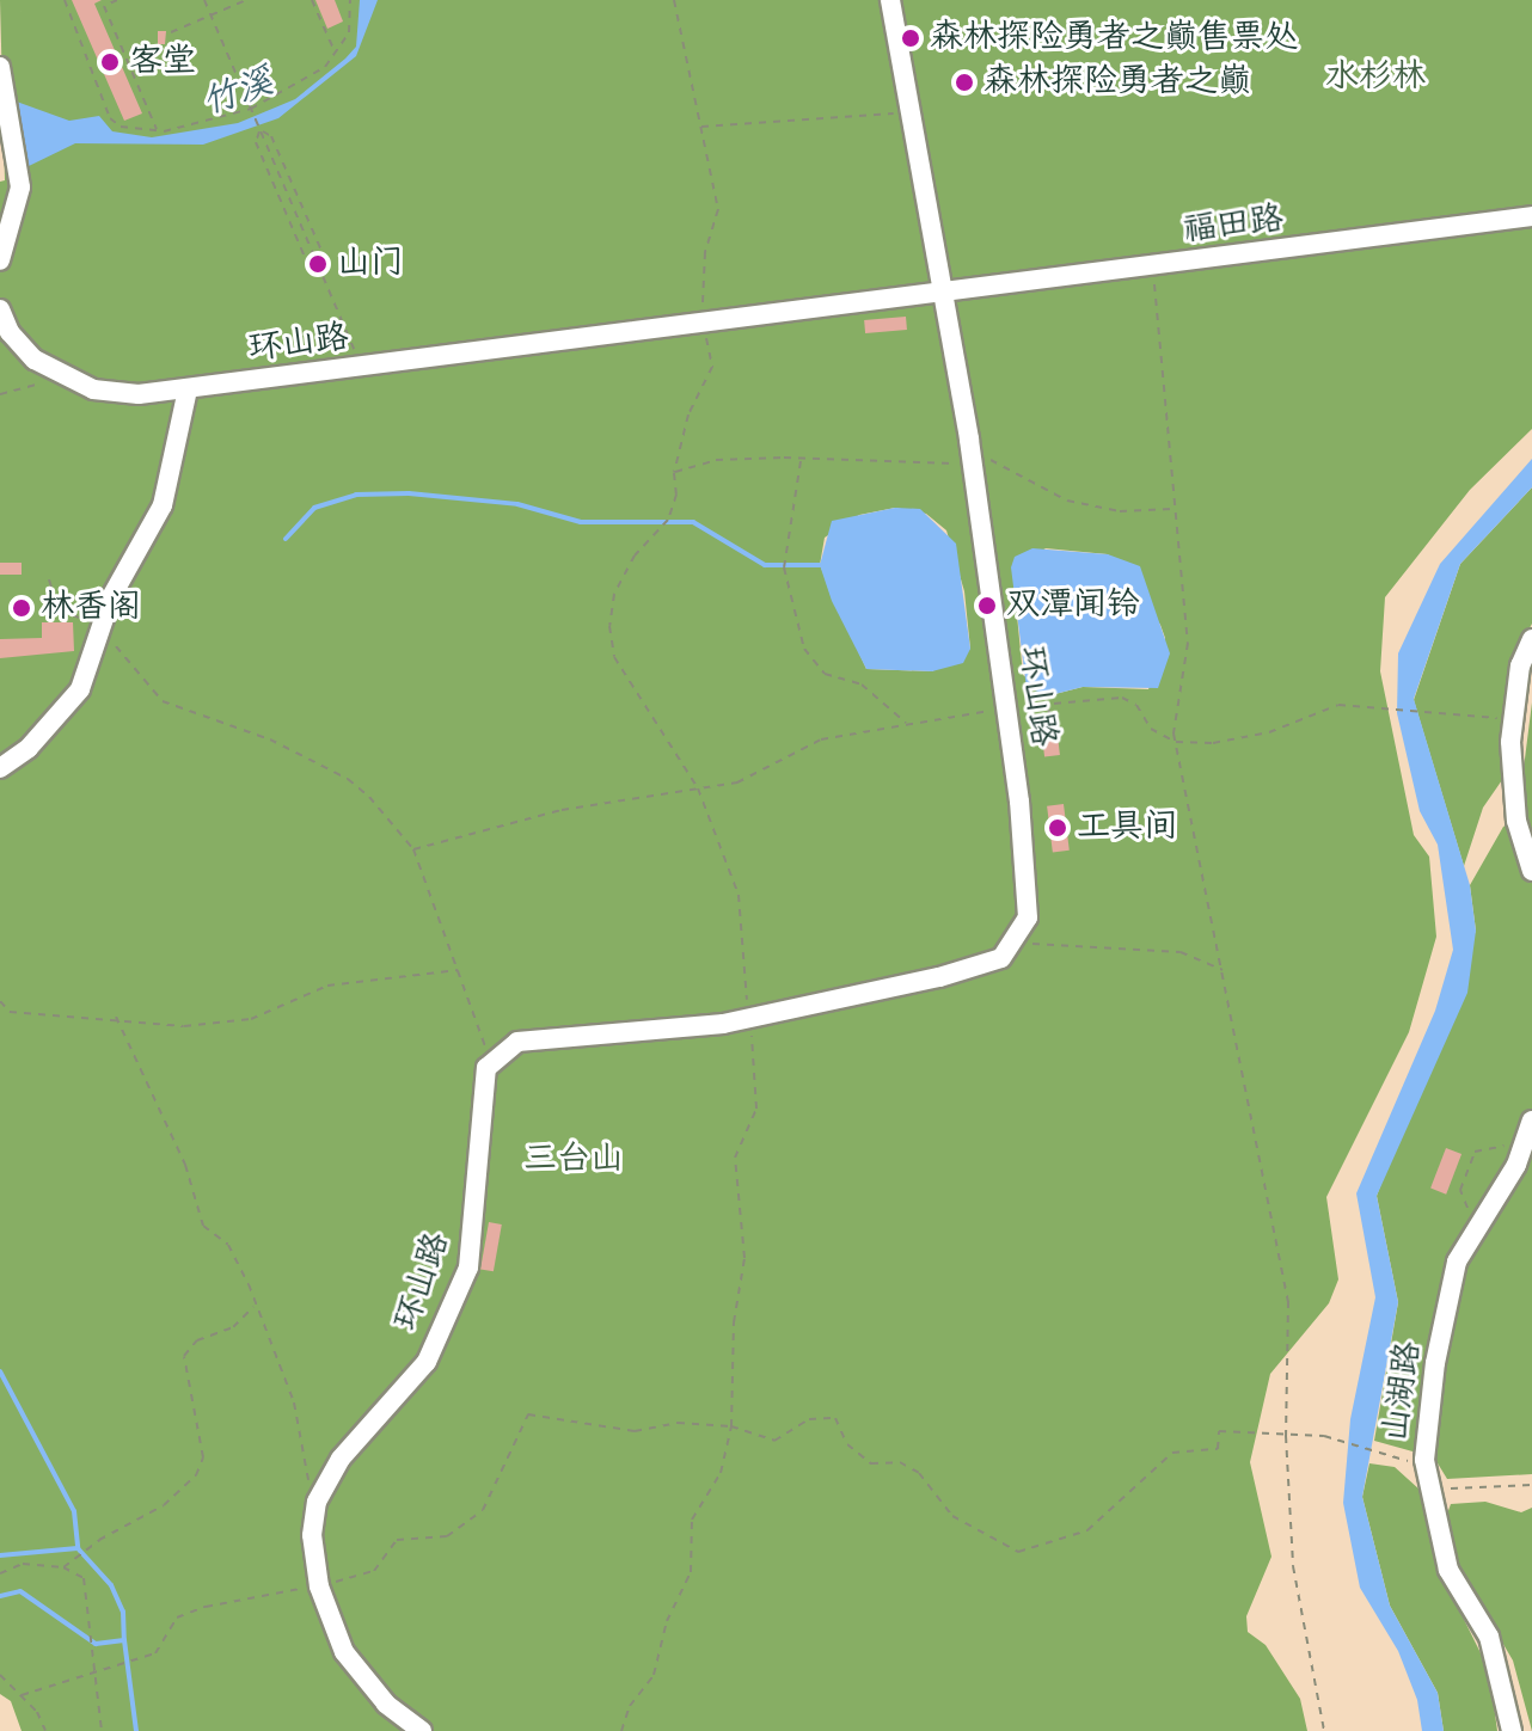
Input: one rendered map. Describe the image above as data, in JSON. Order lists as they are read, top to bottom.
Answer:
{
  "streets": {
    "lane": ["福田路", "环山路", "山湖路"]
  },
  "crossings": [
    ["福田路", "环山路"]
  ],
  "water": ["竹溪"],
  "parks": ["水杉林", "三台山"],
  "places": [
    "森林探险勇者之巅售票处",
    "客堂",
    "森林探险勇者之巅",
    "山门",
    "双潭闻铃",
    "林香阁",
    "工具间"
  ]
}
